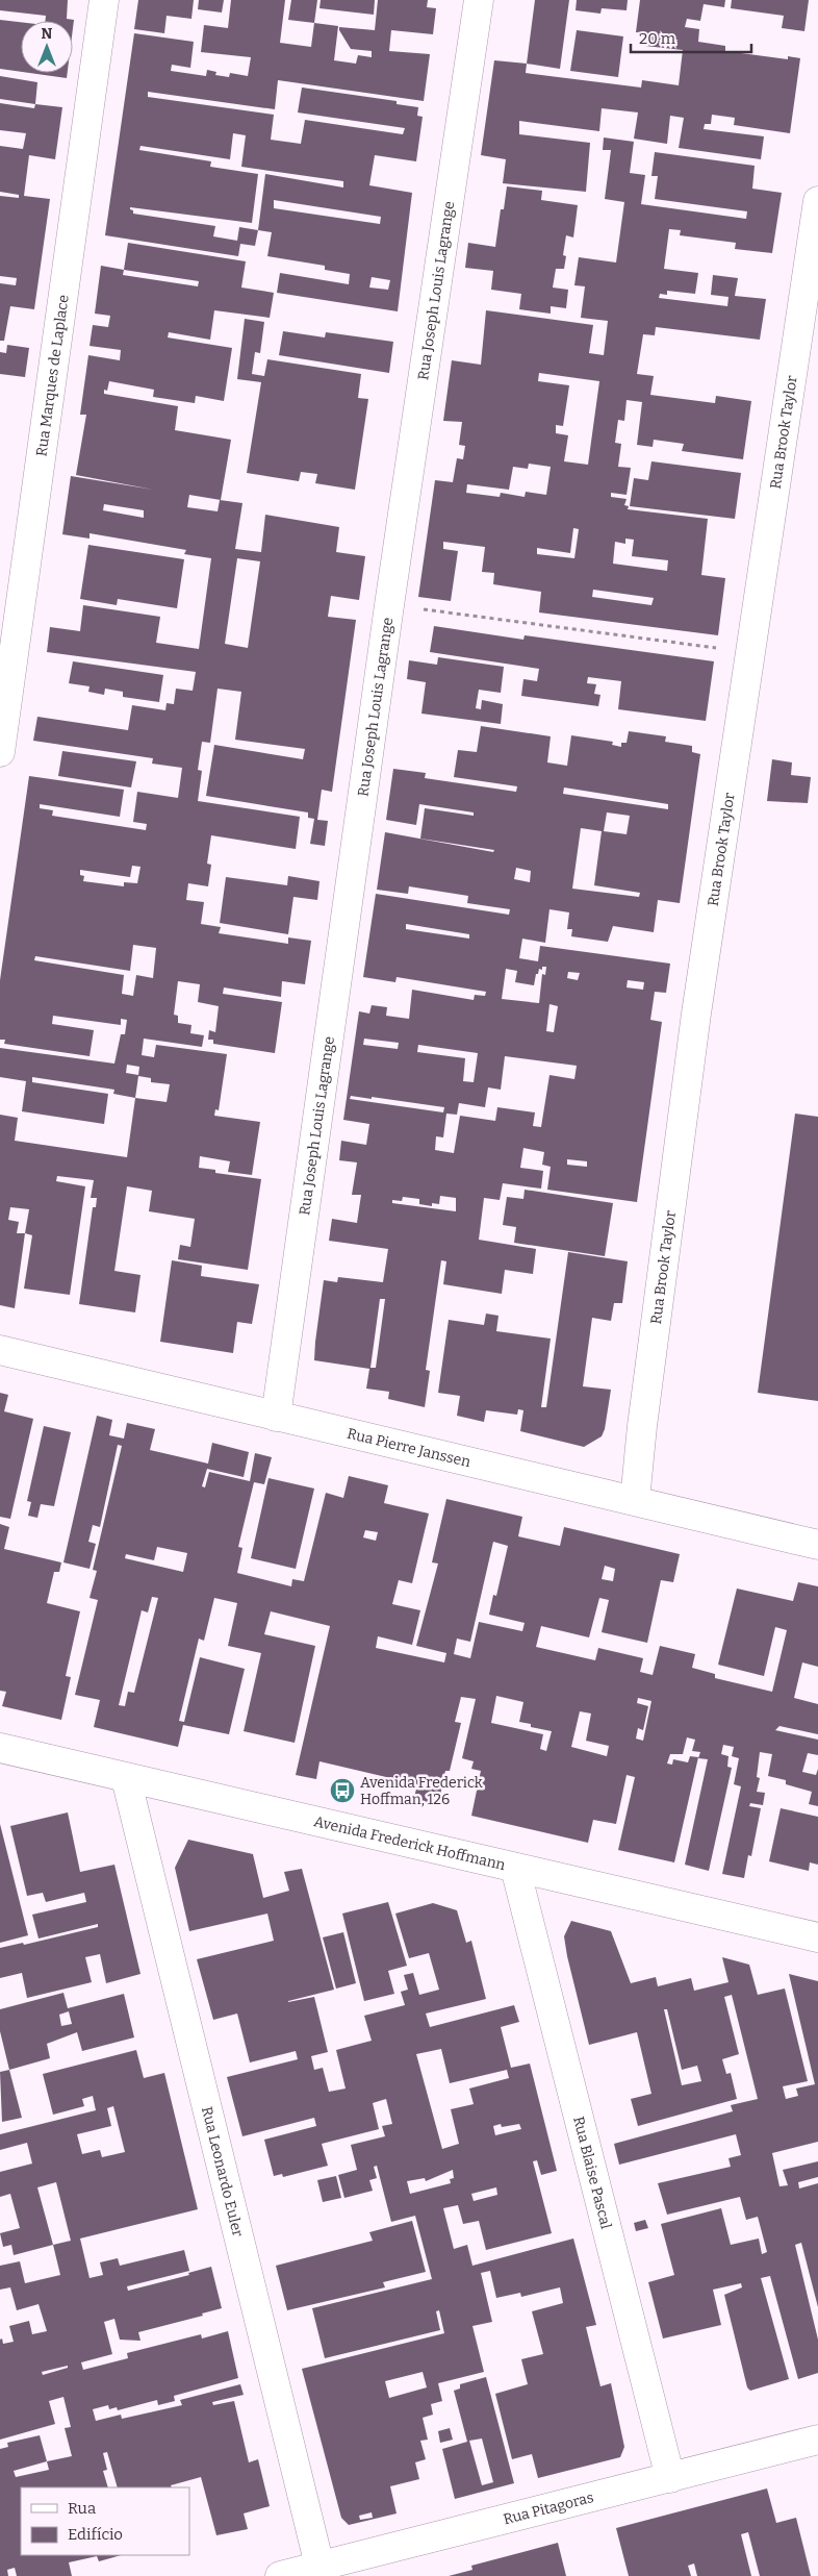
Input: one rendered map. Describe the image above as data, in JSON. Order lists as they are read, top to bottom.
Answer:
{
  "streets": {
    "street": [
      "Rua Joseph Louis Lagrange",
      "Rua Marques de Laplace",
      "Rua Brook Taylor",
      "Rua Pierre Janssen",
      "Avenida Frederick Hoffmann",
      "Rua Leonardo Euler",
      "Rua Blaise Pascal",
      "Rua Pitagoras"
    ]
  },
  "crossings": [
    ["Rua Joseph Louis Lagrange", "Rua Pierre Janssen"],
    ["Rua Brook Taylor", "Rua Pierre Janssen"],
    ["Avenida Frederick Hoffmann", "Rua Leonardo Euler"],
    ["Avenida Frederick Hoffmann", "Rua Blaise Pascal"],
    ["Rua Leonardo Euler", "Rua Pitagoras"],
    ["Rua Blaise Pascal", "Rua Pitagoras"]
  ],
  "places": {
    "bus stop": ["Avenida Frederick Hoffman, 126"]
  },
  "legend": ["Rua", "Edifício"],
  "scale_bar": "20 m",
  "north": "top"
}
